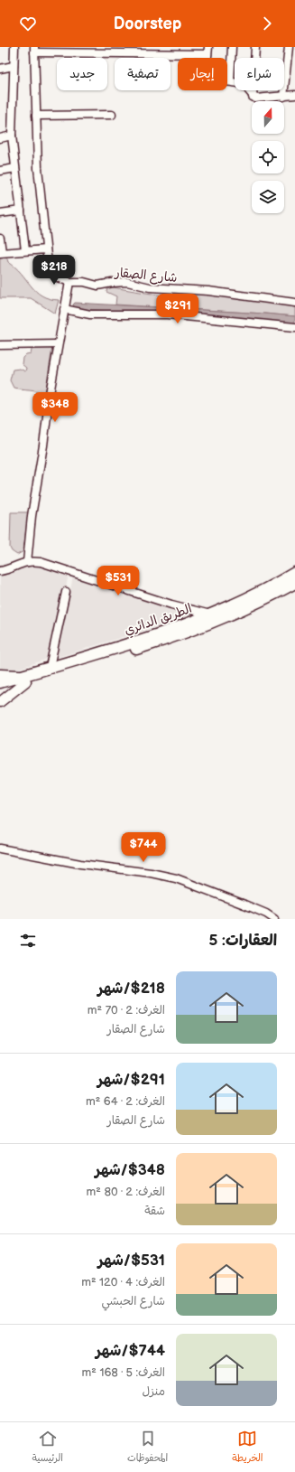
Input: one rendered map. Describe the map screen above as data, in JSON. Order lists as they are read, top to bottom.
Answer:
{
  "streets": {
    "highway": ["الطريق الدائري"],
    "street": ["شارع الصقار"]
  },
  "north": "top",
  "page": {
    "header": "Doorstep",
    "chip": [
      "شراء",
      "إيجار",
      "تصفية",
      "جديد"
    ],
    "price": [
      "$218",
      "$291",
      "$348",
      "$531",
      "$744"
    ],
    "heading": "العقارات: 5",
    "list": [
      {
        "name": "$218/شهر",
        "note": "الغرف: 2 · 70 m² · شارع الصقار"
      },
      {
        "name": "$291/شهر",
        "note": "الغرف: 2 · 64 m² · شارع الصقار"
      },
      {
        "name": "$348/شهر",
        "note": "الغرف: 2 · 80 m² · شقة"
      },
      {
        "name": "$531/شهر",
        "note": "الغرف: 4 · 120 m² · شارع الحبشي"
      },
      {
        "name": "$744/شهر",
        "note": "الغرف: 5 · 168 m² · منزل"
      }
    ],
    "tabs": ["الخريطة", "المحفوظات", "الرئيسية"]
  }
}
